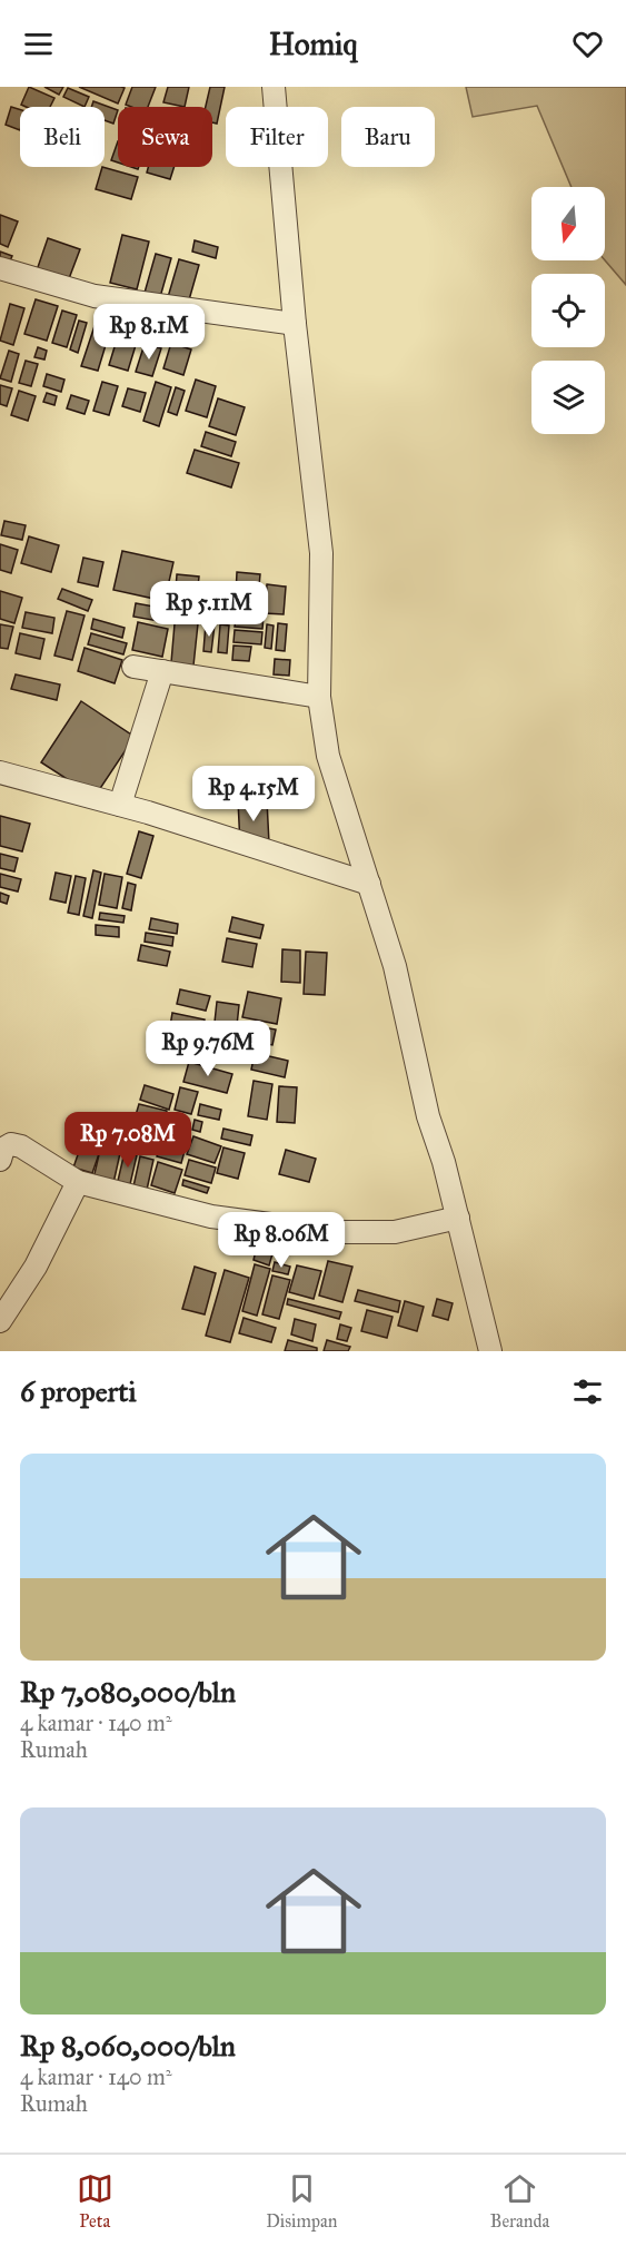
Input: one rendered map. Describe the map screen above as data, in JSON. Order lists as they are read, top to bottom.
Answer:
{
  "north": "bottom",
  "page": {
    "header": "Homiq",
    "chip": [
      "Beli",
      "Sewa",
      "Filter",
      "Baru"
    ],
    "price": [
      "Rp 8.1M",
      "Rp 5.11M",
      "Rp 4.15M",
      "Rp 9.76M",
      "Rp 7.08M",
      "Rp 8.06M"
    ],
    "heading": "6 properti",
    "list": [
      {
        "name": "Rp 7,080,000/bln",
        "note": "4 kamar · 140 m² · Rumah"
      },
      {
        "name": "Rp 8,060,000/bln",
        "note": "4 kamar · 140 m² · Rumah"
      }
    ],
    "tabs": ["Peta", "Disimpan", "Beranda"]
  }
}
